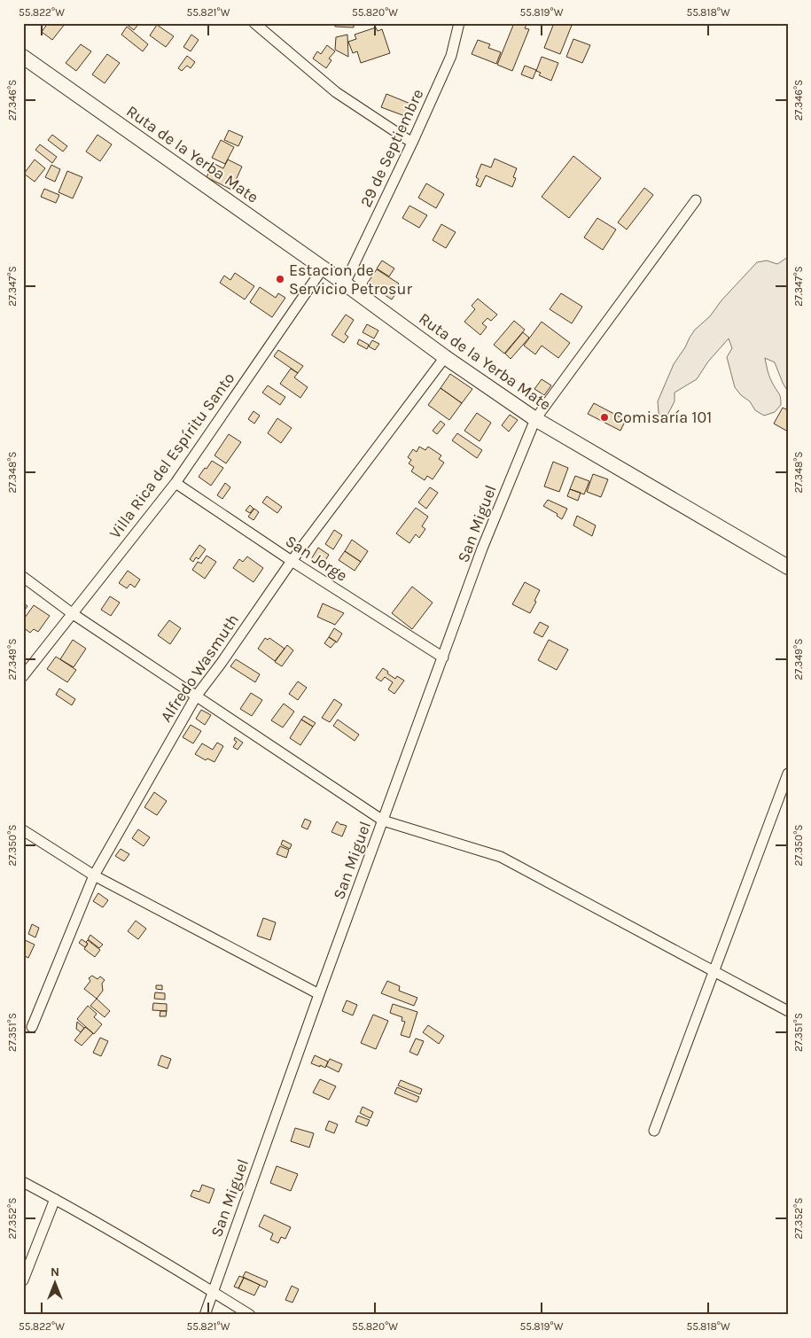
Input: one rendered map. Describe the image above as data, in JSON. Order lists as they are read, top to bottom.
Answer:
{
  "streets": {
    "main road": ["Ruta de la Yerba Mate"],
    "street": [
      "29 de Septiembre",
      "Villa Rica del Espíritu Santo",
      "San Miguel",
      "San Jorge",
      "Alfredo Wasmuth"
    ]
  },
  "crossings": [
    ["29 de Septiembre", "Ruta de la Yerba Mate"],
    ["Ruta de la Yerba Mate", "Villa Rica del Espíritu Santo"],
    ["Ruta de la Yerba Mate", "San Miguel"],
    ["Ruta de la Yerba Mate", "Alfredo Wasmuth"],
    ["Villa Rica del Espíritu Santo", "San Jorge"],
    ["San Miguel", "San Jorge"],
    ["San Jorge", "Alfredo Wasmuth"]
  ],
  "places": ["Estacion de Servicio Petrosur", "Comisaría 101"],
  "north": "top",
  "coordinates": [
    "55.822°W",
    "55.821°W",
    "55.820°W",
    "55.819°W",
    "55.818°W",
    "27.346°S",
    "27.347°S",
    "27.348°S",
    "27.349°S",
    "27.350°S",
    "27.351°S",
    "27.352°S"
  ]
}
